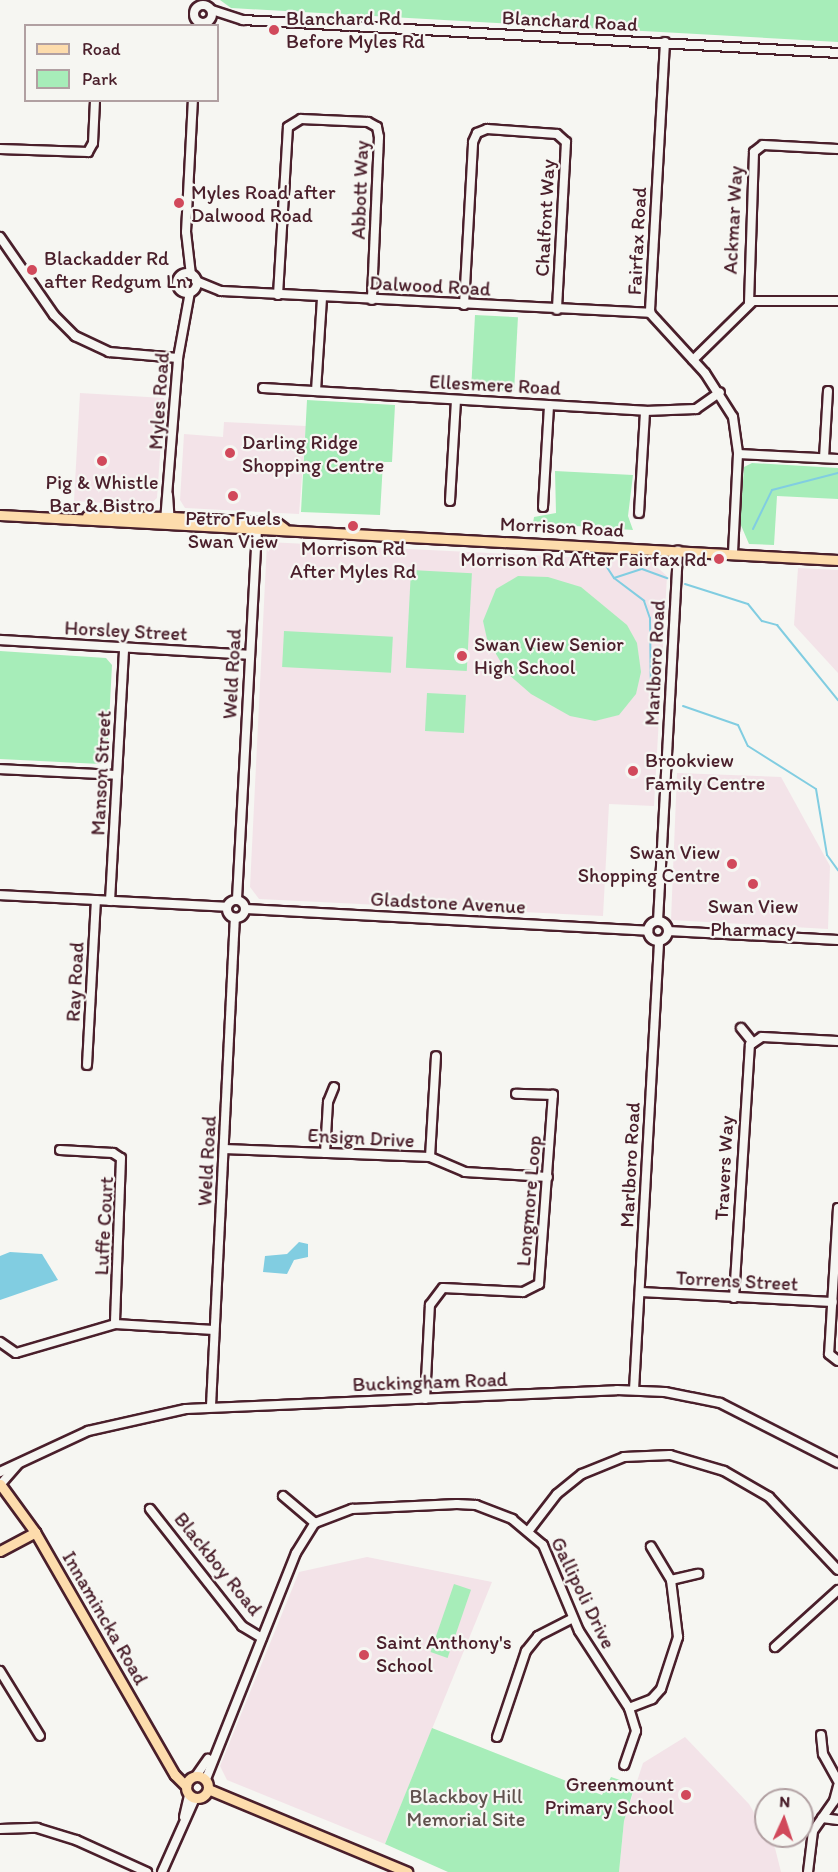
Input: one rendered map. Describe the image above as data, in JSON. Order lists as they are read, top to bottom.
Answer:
{
  "streets": {
    "main road": ["Morrison Road", "Innamincka Road"],
    "street": [
      "Blanchard Road",
      "Abbott Way",
      "Chalfont Way",
      "Ackmar Way",
      "Fairfax Road",
      "Dalwood Road",
      "Ellesmere Road",
      "Myles Road",
      "Horsley Street",
      "Marlboro Road",
      "Weld Road",
      "Manson Street",
      "Gladstone Avenue",
      "Ray Road",
      "Ensign Drive",
      "Travers Way",
      "Longmore Loop",
      "Luffe Court",
      "Torrens Street",
      "Buckingham Road",
      "Blackboy Road",
      "Gallipoli Drive"
    ]
  },
  "crossings": [
    ["Blanchard Road", "Fairfax Road"],
    ["Abbott Way", "Dalwood Road"],
    ["Chalfont Way", "Dalwood Road"],
    ["Fairfax Road", "Dalwood Road"],
    ["Fairfax Road", "Ellesmere Road"],
    ["Fairfax Road", "Morrison Road"],
    ["Dalwood Road", "Myles Road"],
    ["Myles Road", "Morrison Road"],
    ["Morrison Road", "Marlboro Road"],
    ["Morrison Road", "Weld Road"],
    ["Horsley Street", "Weld Road"],
    ["Horsley Street", "Manson Street"],
    ["Marlboro Road", "Torrens Street"],
    ["Marlboro Road", "Buckingham Road"],
    ["Weld Road", "Ensign Drive"],
    ["Weld Road", "Buckingham Road"],
    ["Travers Way", "Torrens Street"],
    ["Longmore Loop", "Buckingham Road"],
    ["Buckingham Road", "Innamincka Road"]
  ],
  "parks": ["Blackboy Hill Memorial Site"],
  "places": [
    "Blanchard Rd Before Myles Rd",
    "Myles Road after Dalwood Road",
    "Blackadder Rd after Redgum Ln",
    "Darling Ridge Shopping Centre",
    "Pig & Whistle Bar & Bistro",
    "Petro Fuels Swan View",
    "Morrison Rd After Myles Rd",
    "Morrison Rd After Fairfax Rd",
    "Swan View Senior High School",
    "Brookview Family Centre",
    "Swan View Shopping Centre",
    "Swan View Pharmacy",
    "Saint Anthony's School",
    "Greenmount Primary School"
  ],
  "legend": ["Road", "Park"],
  "north": "top"
}
